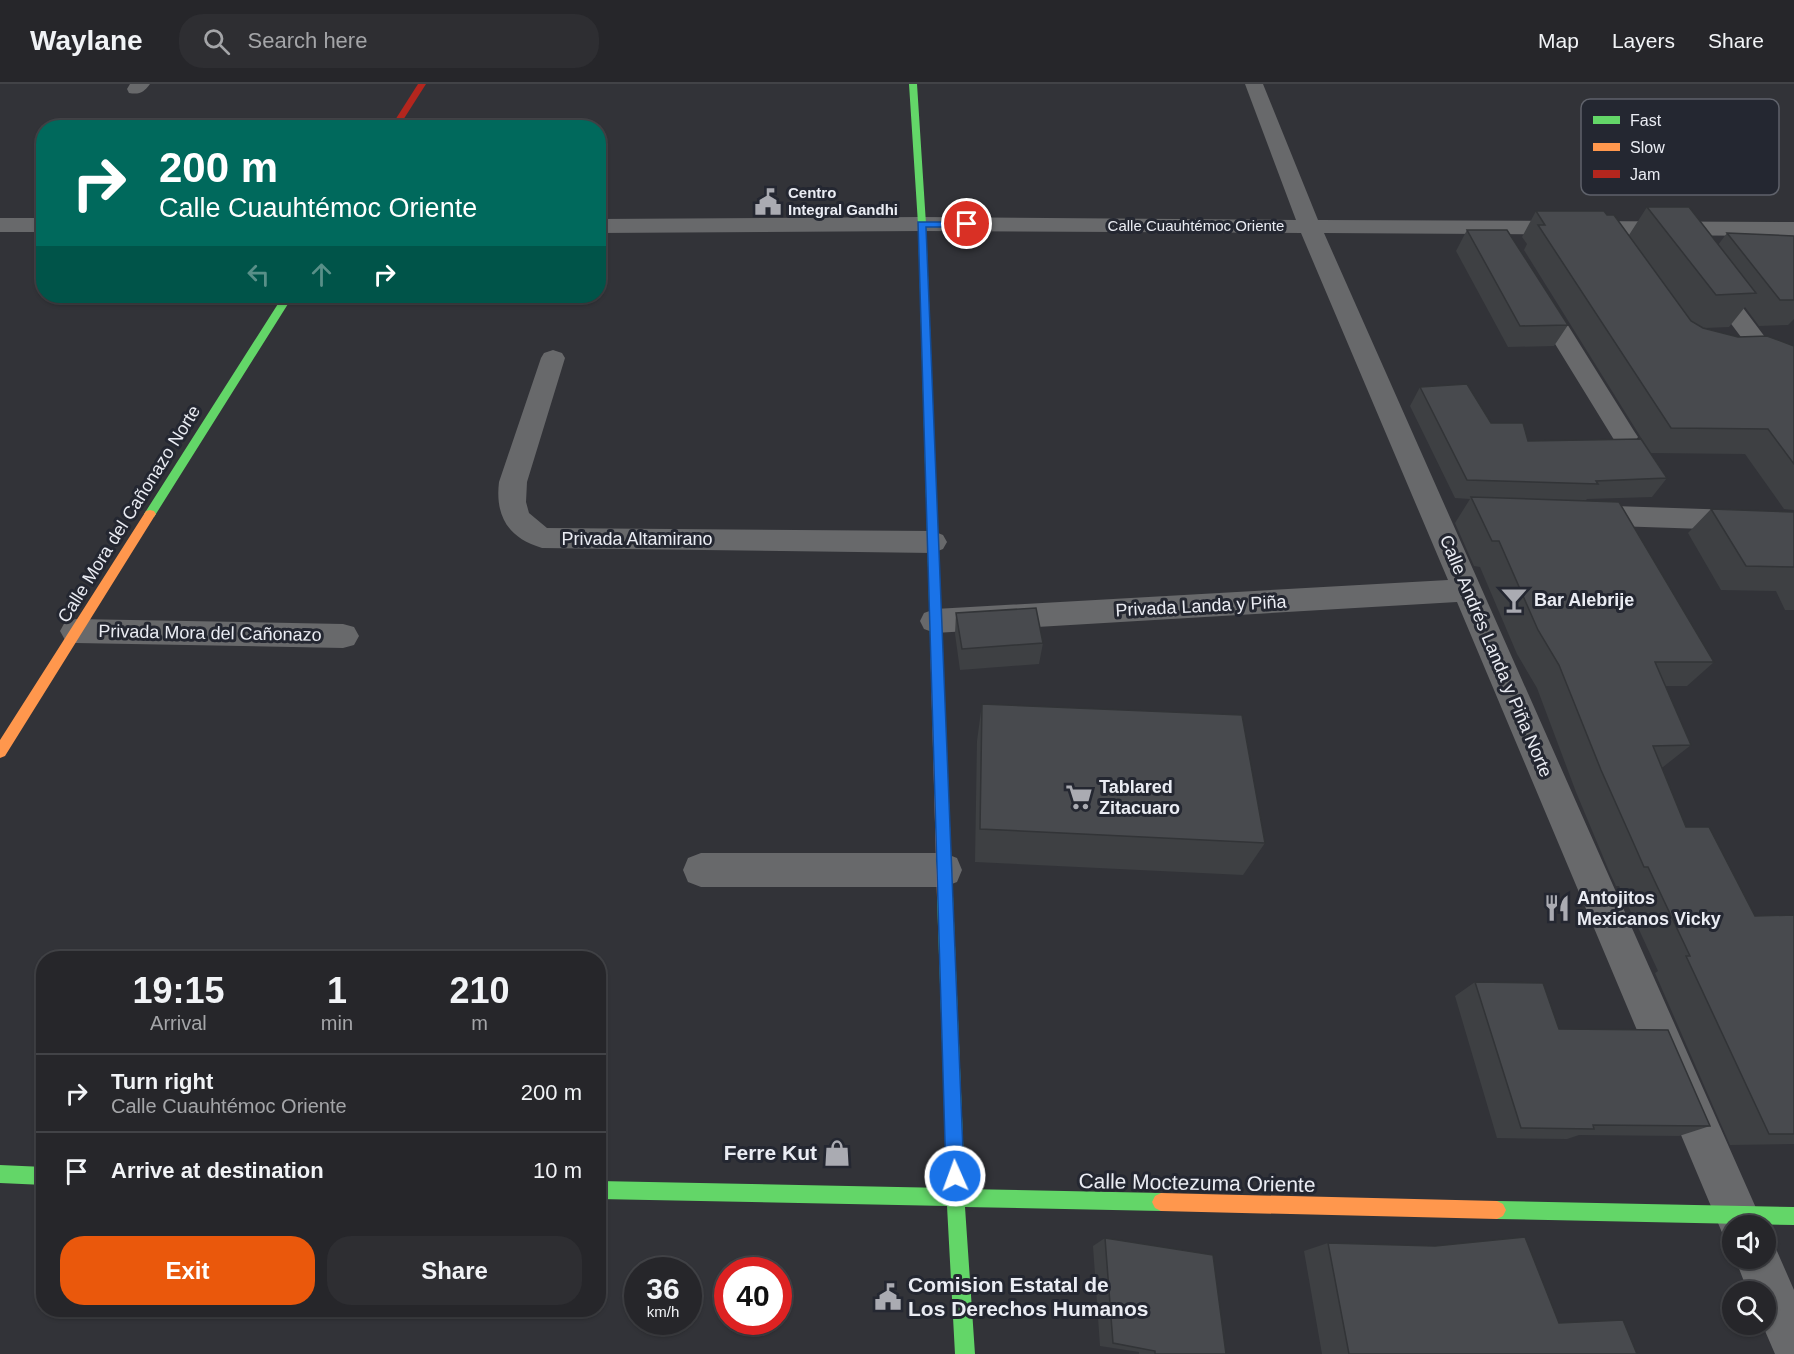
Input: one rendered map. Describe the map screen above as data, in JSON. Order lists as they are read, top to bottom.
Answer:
{
  "streets": {
    "street": [
      "Calle Cuauhtémoc Oriente",
      "Calle Mora del Cañonazo Norte",
      "Privada Altamirano",
      "Privada Landa y Piña",
      "Privada Mora del Cañonazo",
      "Calle Andrés Landa y Piña Norte",
      "Calle Moctezuma Oriente"
    ]
  },
  "crossings": [
    ["Calle Cuauhtémoc Oriente", "Calle Andrés Landa y Piña Norte"],
    ["Calle Mora del Cañonazo Norte", "Privada Mora del Cañonazo"],
    ["Privada Landa y Piña", "Calle Andrés Landa y Piña Norte"]
  ],
  "places": {
    "public building": ["Centro Integral Gandhi", "Comision Estatal de Los Derechos Humanos"],
    "bar": ["Bar Alebrije"],
    "supermarket": ["Tablared Zitacuaro"],
    "restaurant": ["Antojitos Mexicanos Vicky"],
    "shop": ["Ferre Kut"]
  },
  "legend": ["Fast", "Slow", "Jam"],
  "page": {
    "header": "Waylane",
    "search": "Search here",
    "nav": ["Map", "Layers", "Share"],
    "turn": ["200 m", "Calle Cuauhtémoc Oriente"],
    "eta": [
      "19:15",
      "Arrival",
      "1",
      "min",
      "210",
      "m"
    ],
    "list": [
      {
        "name": "Turn right",
        "note": "Calle Cuauhtémoc Oriente",
        "value": "200 m"
      },
      {
        "name": "Arrive at destination",
        "value": "10 m"
      }
    ],
    "buttons": ["Exit", "Share"],
    "speed": "36 km/h",
    "limit": "40"
  }
}
